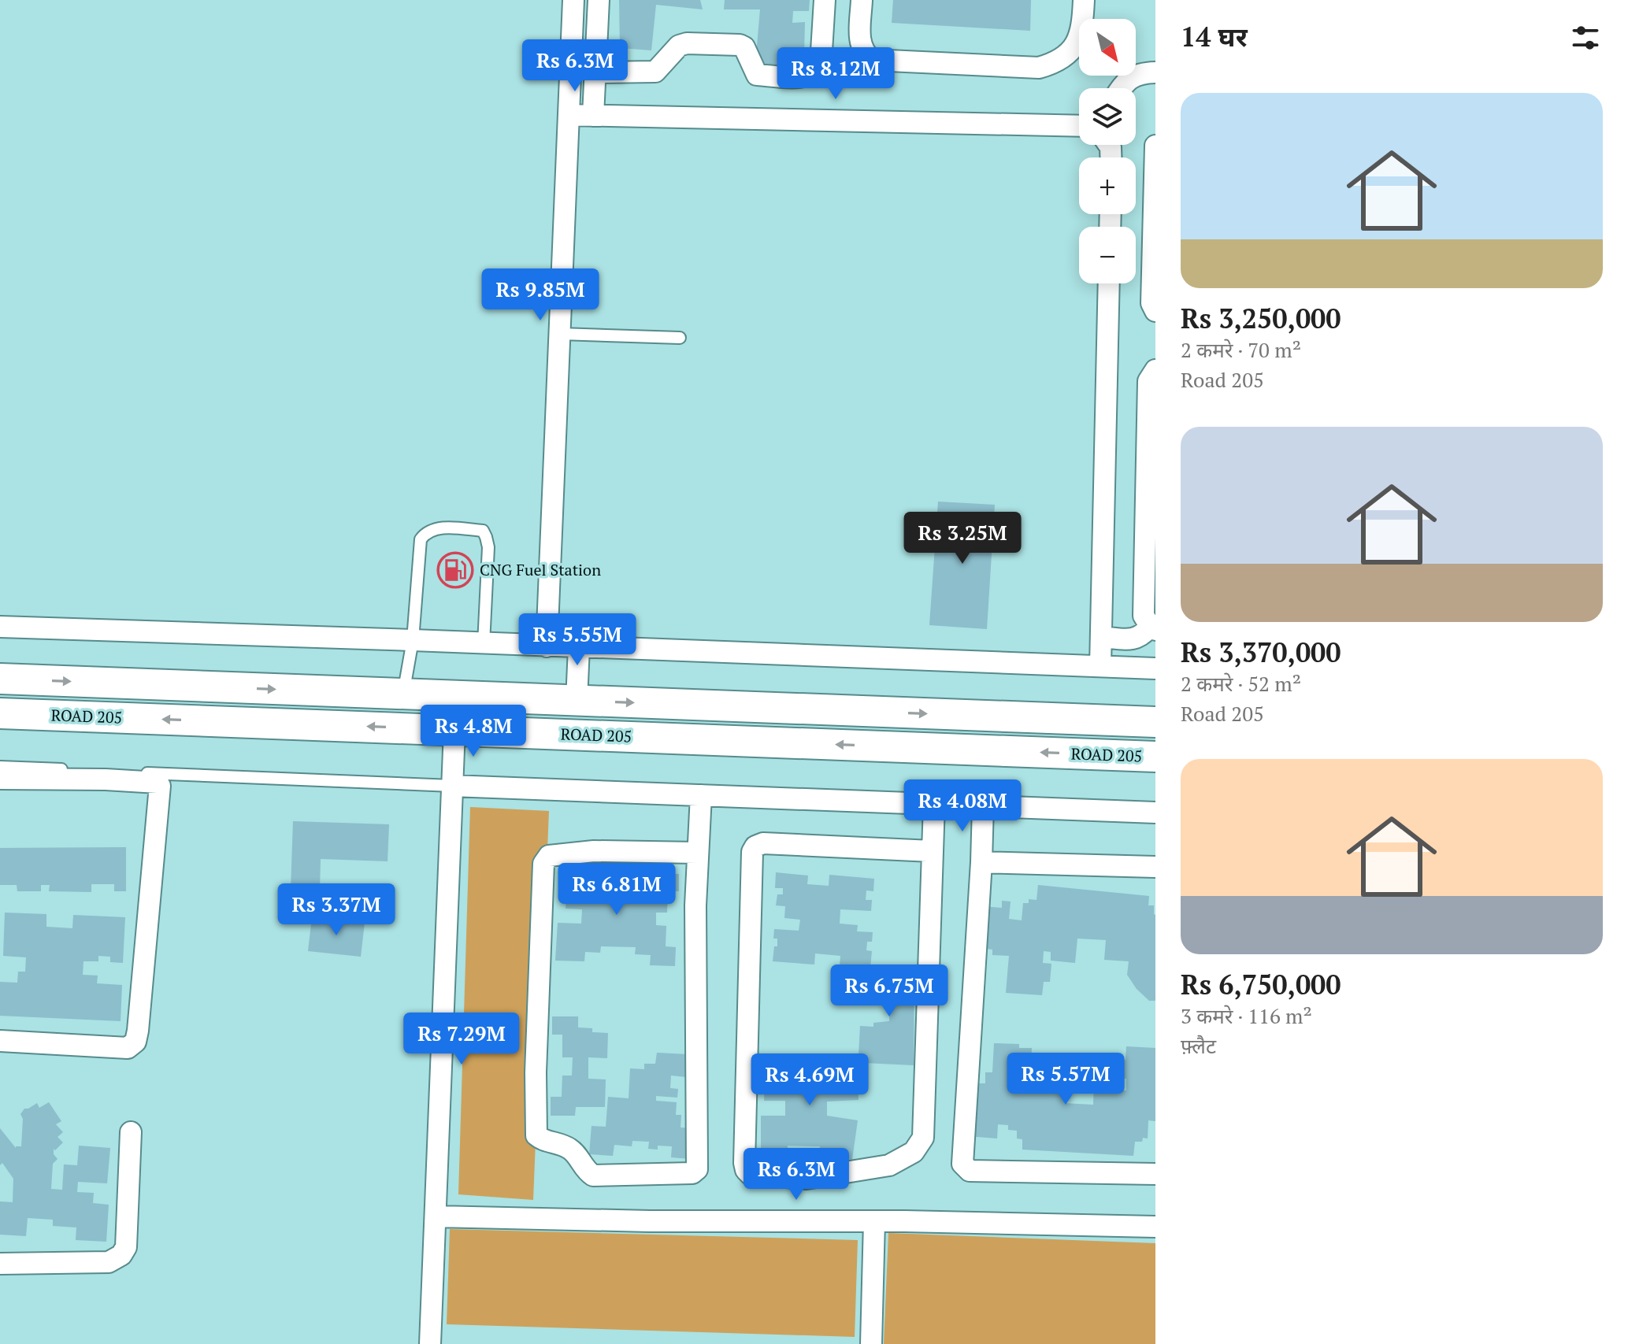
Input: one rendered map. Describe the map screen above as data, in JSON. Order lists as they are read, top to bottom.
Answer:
{
  "streets": {
    "main road": ["ROAD 205"]
  },
  "places": {
    "fuel station": ["CNG Fuel Station"]
  },
  "north": "bottom right",
  "page": {
    "heading": "14 घर",
    "map_buttons": ["+", "−"],
    "price": [
      "Rs 6.3M",
      "Rs 8.12M",
      "Rs 9.85M",
      "Rs 3.25M",
      "Rs 5.55M",
      "Rs 4.8M",
      "Rs 4.08M",
      "Rs 6.81M",
      "Rs 3.37M",
      "Rs 6.75M",
      "Rs 7.29M",
      "Rs 5.57M",
      "Rs 4.69M",
      "Rs 6.3M"
    ],
    "list": [
      {
        "name": "Rs 3,250,000",
        "note": "2 कमरे · 70 m² · Road 205"
      },
      {
        "name": "Rs 3,370,000",
        "note": "2 कमरे · 52 m² · Road 205"
      },
      {
        "name": "Rs 6,750,000",
        "note": "3 कमरे · 116 m² · फ़्लैट"
      }
    ]
  }
}
